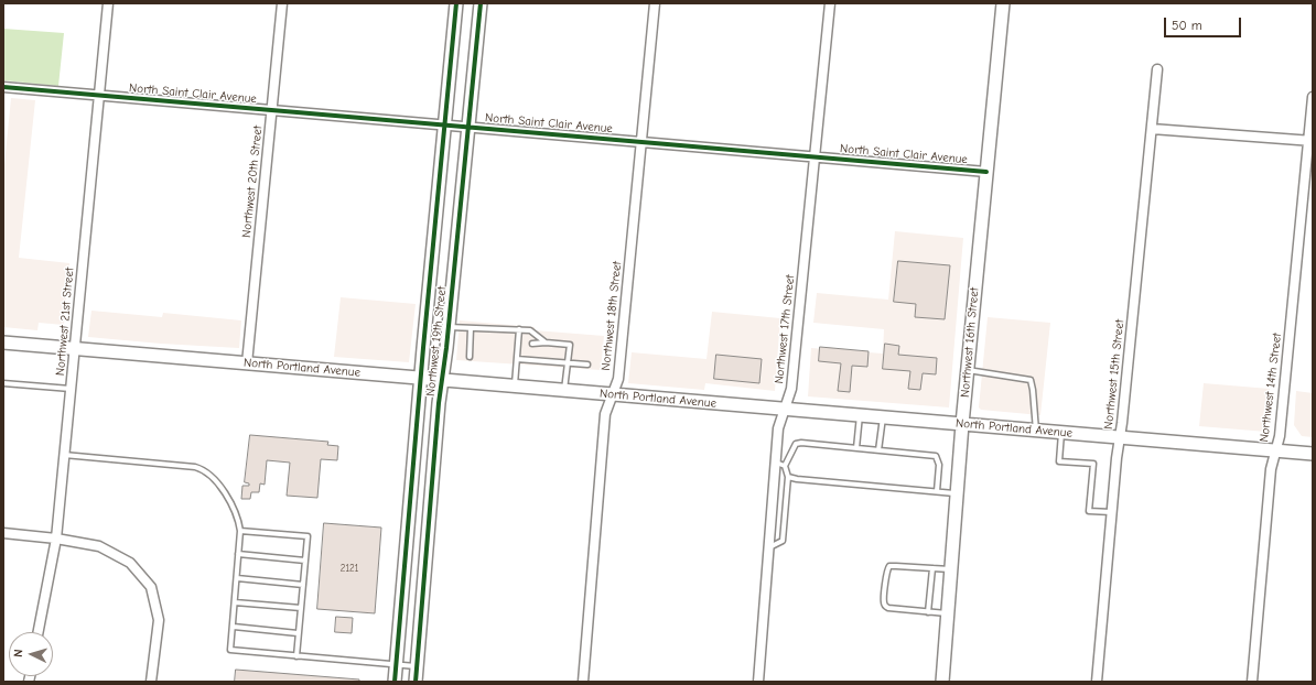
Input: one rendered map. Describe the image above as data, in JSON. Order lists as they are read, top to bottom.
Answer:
{
  "streets": {
    "street": [
      "North Saint Clair Avenue",
      "Northwest 20th Street",
      "Northwest 18th Street",
      "Northwest 21st Street",
      "Northwest 17th Street",
      "Northwest 19th Street",
      "Northwest 16th Street",
      "North Portland Avenue",
      "Northwest 15th Street",
      "Northwest 14th Street"
    ]
  },
  "crossings": [
    ["North Saint Clair Avenue", "Northwest 20th Street"],
    ["North Saint Clair Avenue", "Northwest 18th Street"],
    ["North Saint Clair Avenue", "Northwest 21st Street"],
    ["North Saint Clair Avenue", "Northwest 17th Street"],
    ["North Saint Clair Avenue", "Northwest 19th Street"],
    ["North Saint Clair Avenue", "Northwest 16th Street"],
    ["Northwest 20th Street", "North Portland Avenue"],
    ["Northwest 18th Street", "North Portland Avenue"],
    ["Northwest 21st Street", "North Portland Avenue"],
    ["Northwest 17th Street", "North Portland Avenue"],
    ["Northwest 19th Street", "North Portland Avenue"],
    ["Northwest 16th Street", "North Portland Avenue"],
    ["North Portland Avenue", "Northwest 15th Street"],
    ["North Portland Avenue", "Northwest 14th Street"]
  ],
  "house_numbers": ["2121"],
  "scale_bar": "50 m",
  "north": "left"
}
